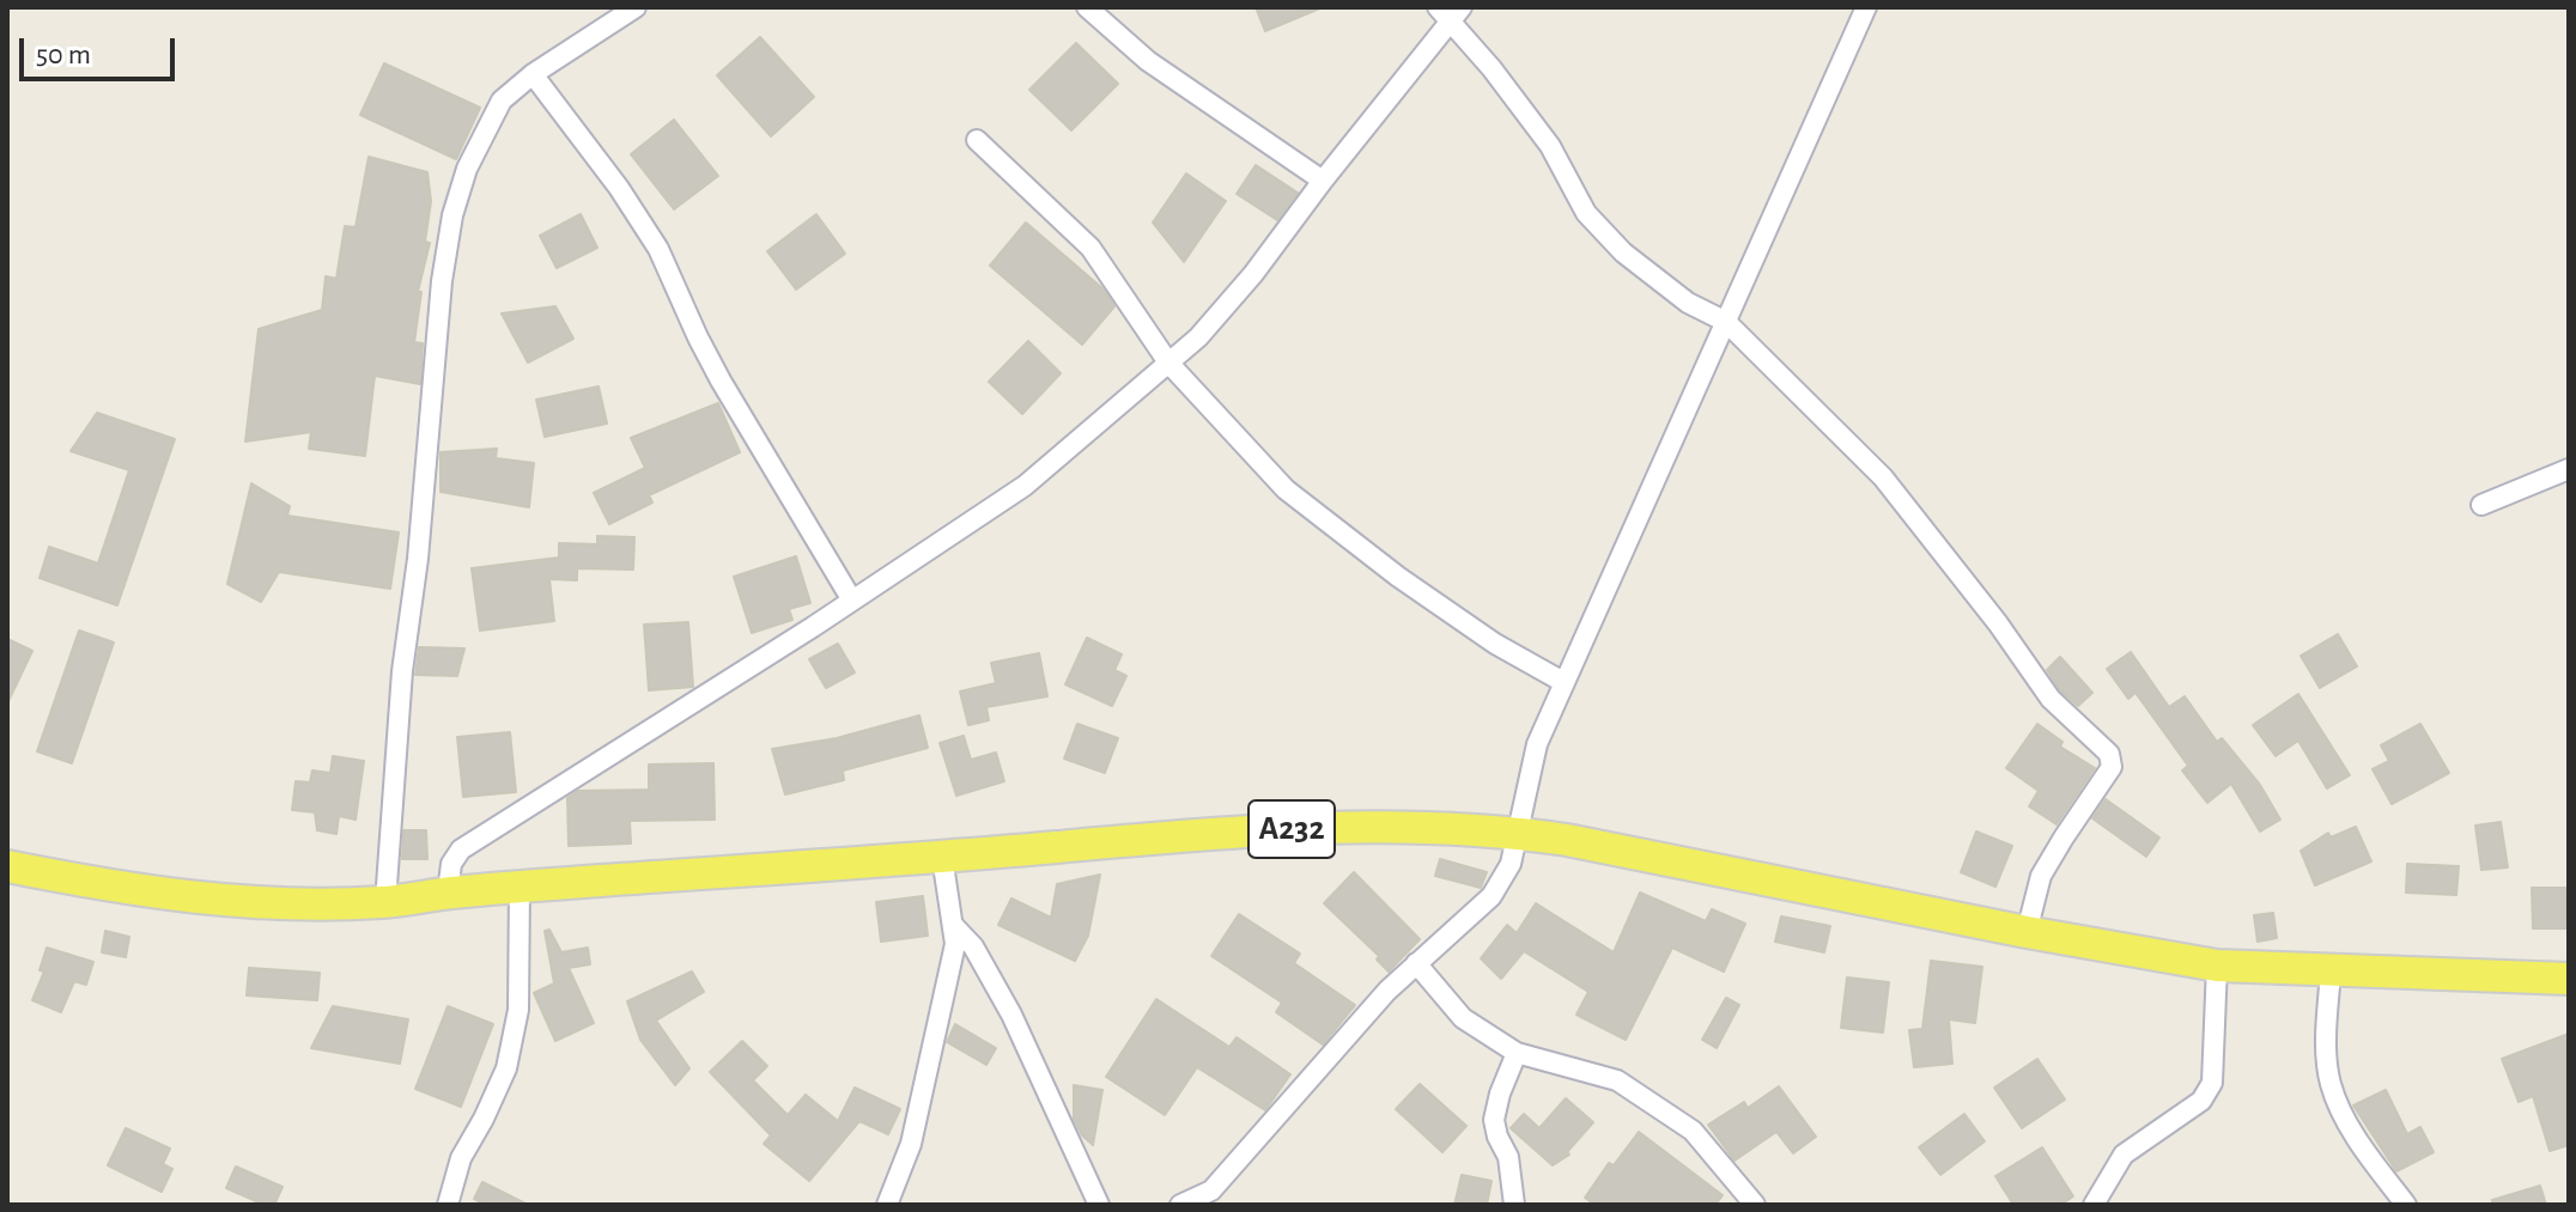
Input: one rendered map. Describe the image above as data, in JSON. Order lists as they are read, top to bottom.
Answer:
{
  "streets": {
    "main road": ["A232"]
  },
  "scale_bar": "50 m"
}
